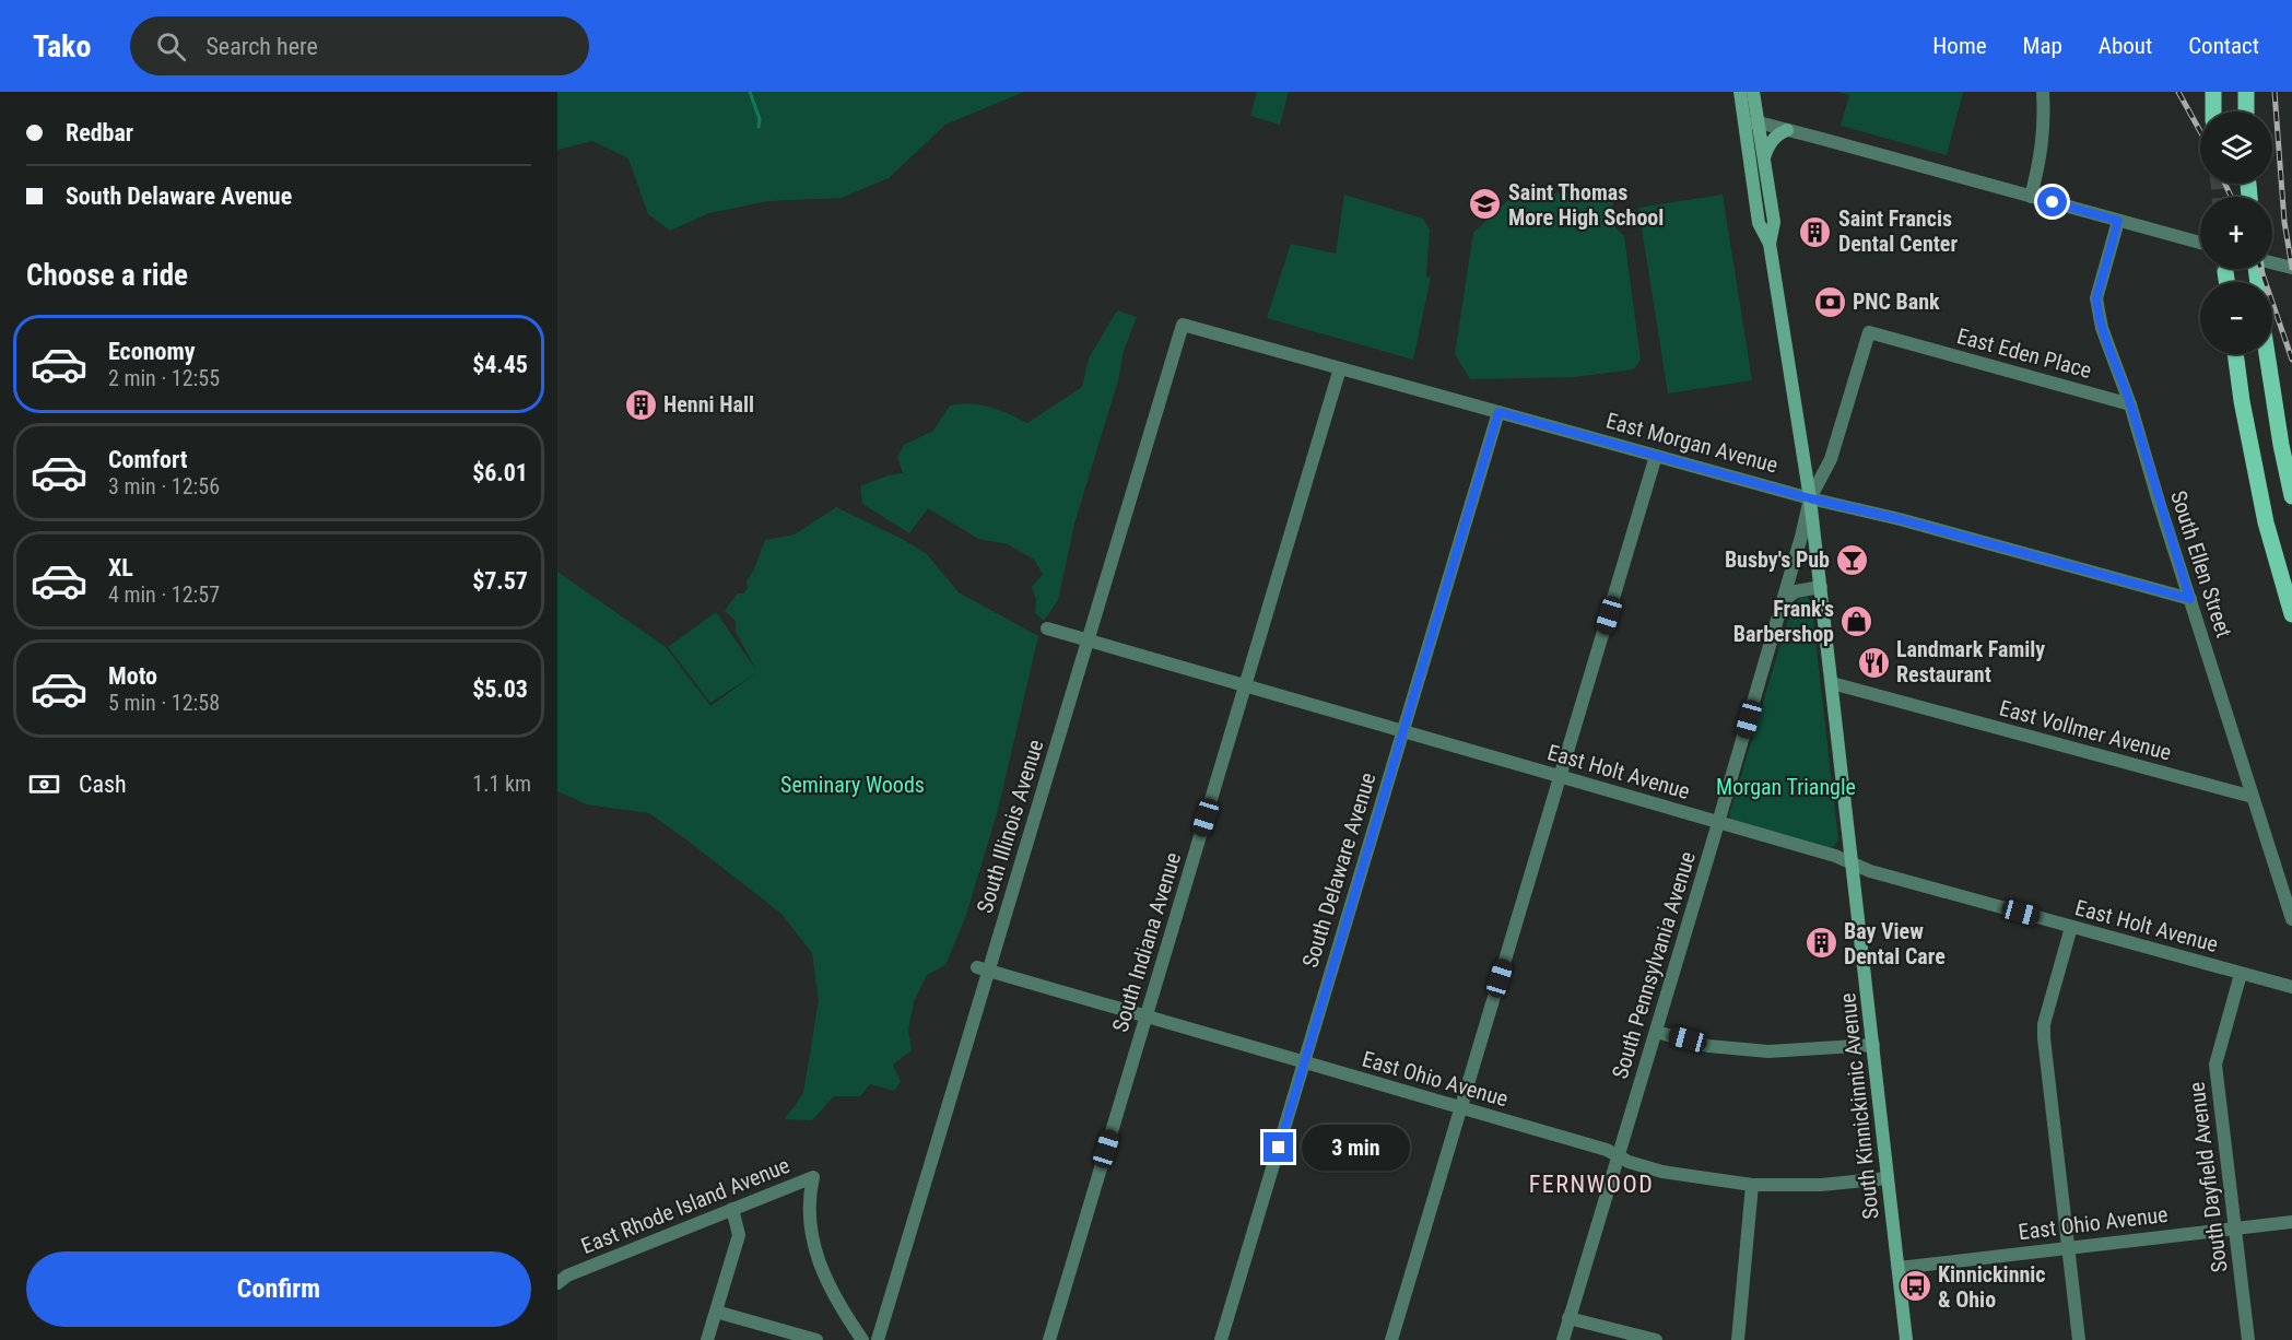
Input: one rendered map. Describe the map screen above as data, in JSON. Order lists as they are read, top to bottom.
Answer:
{
  "streets": {
    "main road": ["South Kinnickinnic Avenue"],
    "street": [
      "East Eden Place",
      "East Morgan Avenue",
      "South Ellen Street",
      "East Vollmer Avenue",
      "East Holt Avenue",
      "South Illinois Avenue",
      "South Delaware Avenue",
      "South Indiana Avenue",
      "South Pennsylvania Avenue",
      "East Ohio Avenue",
      "South Dayfield Avenue",
      "East Rhode Island Avenue"
    ]
  },
  "crossings": [
    ["East Eden Place", "South Ellen Street"],
    ["East Eden Place", "South Pennsylvania Avenue"],
    ["East Morgan Avenue", "South Ellen Street"],
    ["East Morgan Avenue", "South Illinois Avenue"],
    ["East Morgan Avenue", "South Delaware Avenue"],
    ["East Morgan Avenue", "South Indiana Avenue"],
    ["East Morgan Avenue", "South Pennsylvania Avenue"],
    ["East Morgan Avenue", "South Kinnickinnic Avenue"],
    ["South Ellen Street", "East Vollmer Avenue"],
    ["East Vollmer Avenue", "South Kinnickinnic Avenue"],
    ["East Holt Avenue", "South Illinois Avenue"],
    ["East Holt Avenue", "South Delaware Avenue"],
    ["East Holt Avenue", "South Indiana Avenue"],
    ["East Holt Avenue", "South Pennsylvania Avenue"],
    ["East Holt Avenue", "South Kinnickinnic Avenue"],
    ["East Holt Avenue", "South Dayfield Avenue"],
    ["South Illinois Avenue", "East Ohio Avenue"],
    ["South Delaware Avenue", "East Ohio Avenue"],
    ["South Indiana Avenue", "East Ohio Avenue"],
    ["South Pennsylvania Avenue", "East Ohio Avenue"],
    ["South Pennsylvania Avenue", "South Kinnickinnic Avenue"],
    ["East Ohio Avenue", "South Kinnickinnic Avenue"],
    ["East Ohio Avenue", "South Dayfield Avenue"]
  ],
  "districts": ["FERNWOOD"],
  "parks": ["Seminary Woods", "Morgan Triangle"],
  "places": {
    "school or university": ["Saint Thomas More High School"],
    "building": ["Saint Francis Dental Center", "Henni Hall", "Bay View Dental Care"],
    "bank": ["PNC Bank"],
    "bar": ["Busby's Pub"],
    "shop": ["Frank's Barbershop"],
    "restaurant": ["Landmark Family Restaurant"],
    "bus stop": ["Kinnickinnic & Ohio"]
  },
  "page": {
    "header": "Tako",
    "search": "Search here",
    "nav": [
      "Home",
      "Map",
      "About",
      "Contact"
    ],
    "banner": ["Redbar", "South Delaware Avenue"],
    "map_buttons": ["+", "−"],
    "heading": "Choose a ride",
    "list": [
      {
        "name": "Economy",
        "note": "2 min · 12:55",
        "value": "$4.45"
      },
      {
        "name": "Comfort",
        "note": "3 min · 12:56",
        "value": "$6.01"
      },
      {
        "name": "XL",
        "note": "4 min · 12:57",
        "value": "$7.57"
      },
      {
        "name": "Moto",
        "note": "5 min · 12:58",
        "value": "$5.03"
      }
    ],
    "pay": ["Cash", "1.1 km"],
    "bubble": "3 min",
    "buttons": "Confirm"
  }
}
